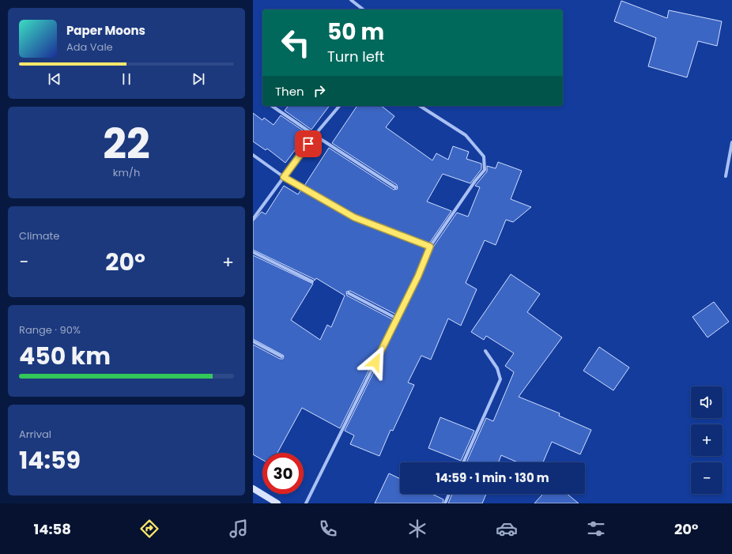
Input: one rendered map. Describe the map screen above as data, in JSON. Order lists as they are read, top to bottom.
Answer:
{
  "page": {
    "turn": ["50 m", "Turn left"],
    "song": ["Paper Moons", "Ada Vale"],
    "then": "Then",
    "tile": [
      ["22", "km/h"],
      "Climate",
      ["Range · 90%", "450 km"],
      ["Arrival", "14:59"]
    ],
    "heat": ["−", "20°", "+"],
    "map_buttons": ["+", "−"],
    "limit": "30",
    "trip": "14:59 · 1 min · 130 m",
    "tabs": ["14:58", "20°"]
  }
}
